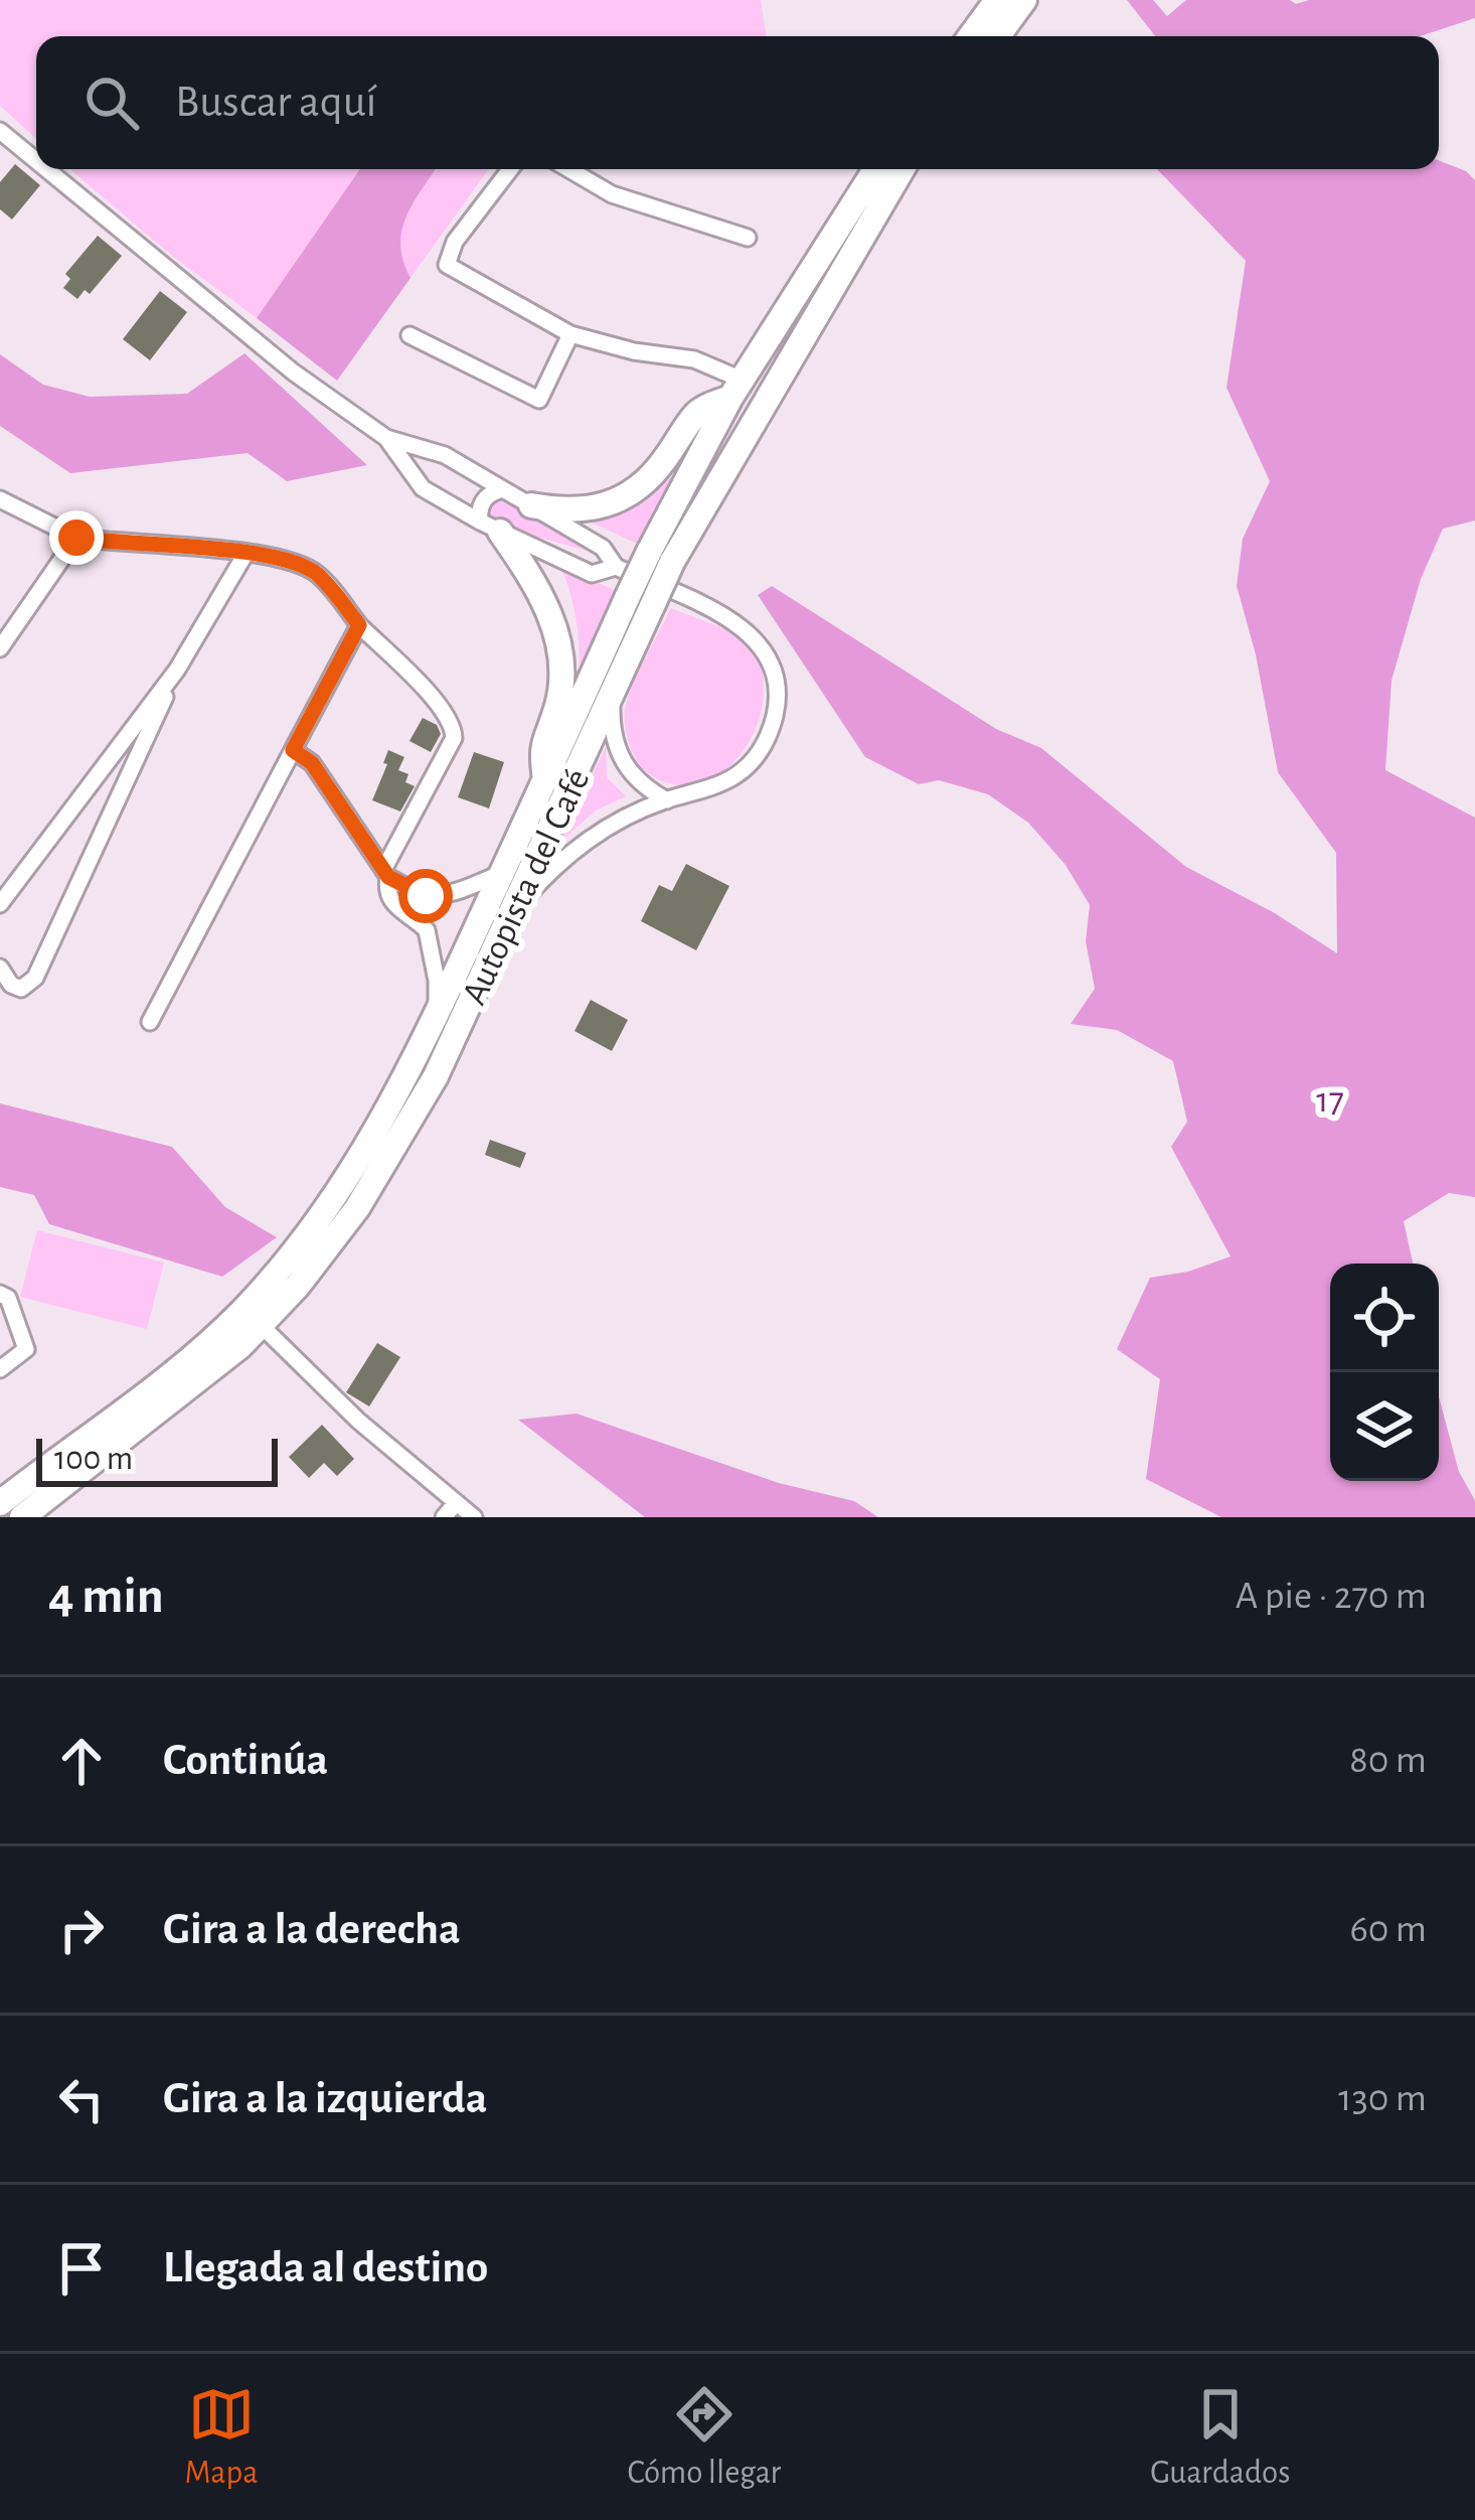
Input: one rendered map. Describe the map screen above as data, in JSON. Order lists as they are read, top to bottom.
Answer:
{
  "streets": {
    "highway": ["Autopista del Café"]
  },
  "parks": ["17"],
  "scale_bar": "100 m",
  "page": {
    "search": "Buscar aquí",
    "scale": "100 m",
    "heading": ["4 min", "A pie · 270 m"],
    "list": [
      ["Continúa", "80 m"],
      ["Gira a la derecha", "60 m"],
      ["Gira a la izquierda", "130 m"],
      "Llegada al destino"
    ],
    "nav": ["Mapa", "Cómo llegar", "Guardados"]
  }
}
